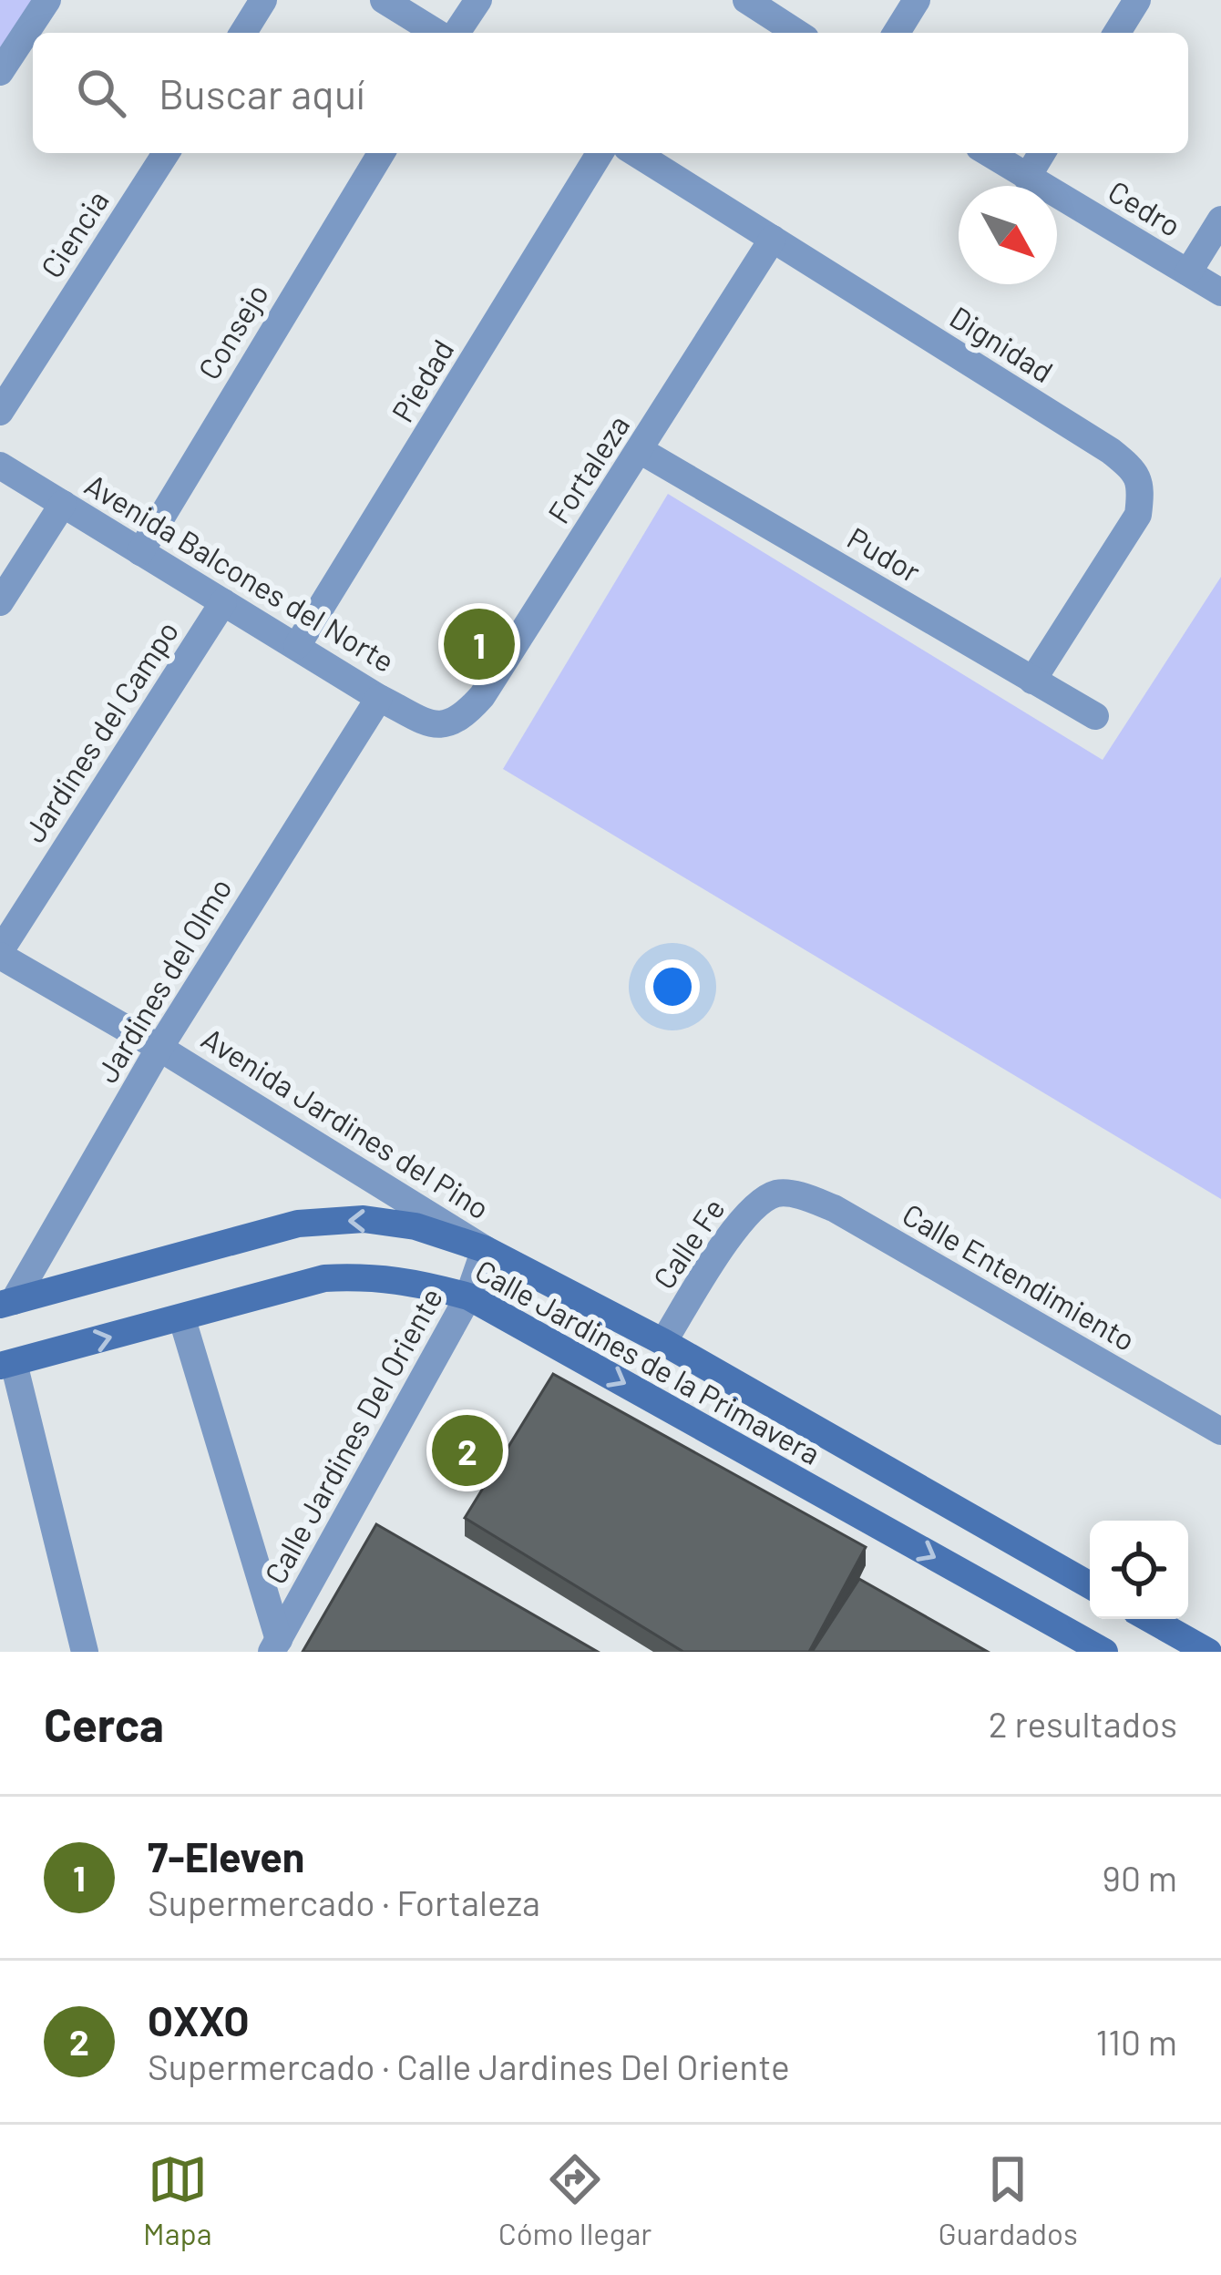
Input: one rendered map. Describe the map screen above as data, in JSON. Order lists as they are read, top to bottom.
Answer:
{
  "streets": {
    "street": [
      "Cedro",
      "Ciencia",
      "Consejo",
      "Dignidad",
      "Piedad",
      "Fortaleza",
      "Pudor",
      "Avenida Balcones del Norte",
      "Jardines del Campo",
      "Jardines del Olmo",
      "Avenida Jardines del Pino",
      "Calle Fe",
      "Calle Entendimiento",
      "Calle Jardines de la Primavera",
      "Calle Jardines Del Oriente"
    ]
  },
  "crossings": [
    ["Consejo", "Avenida Balcones del Norte"],
    ["Dignidad", "Fortaleza"],
    ["Dignidad", "Pudor"],
    ["Piedad", "Avenida Balcones del Norte"],
    ["Fortaleza", "Pudor"],
    ["Fortaleza", "Avenida Balcones del Norte"],
    ["Avenida Balcones del Norte", "Jardines del Campo"],
    ["Avenida Balcones del Norte", "Jardines del Olmo"],
    ["Jardines del Campo", "Avenida Jardines del Pino"],
    ["Jardines del Olmo", "Avenida Jardines del Pino"],
    ["Jardines del Olmo", "Calle Jardines de la Primavera"],
    ["Avenida Jardines del Pino", "Calle Jardines de la Primavera"],
    ["Avenida Jardines del Pino", "Calle Jardines Del Oriente"],
    ["Calle Fe", "Calle Entendimiento"],
    ["Calle Fe", "Calle Jardines de la Primavera"],
    ["Calle Jardines de la Primavera", "Calle Jardines Del Oriente"]
  ],
  "north": "bottom right",
  "page": {
    "search": "Buscar aquí",
    "pins": ["1", "2"],
    "heading": ["Cerca", "2 resultados"],
    "list": [
      {
        "mark": "1",
        "name": "7-Eleven",
        "note": "Supermercado · Fortaleza",
        "value": "90 m"
      },
      {
        "mark": "2",
        "name": "OXXO",
        "note": "Supermercado · Calle Jardines Del Oriente",
        "value": "110 m"
      }
    ],
    "nav": ["Mapa", "Cómo llegar", "Guardados"]
  }
}
